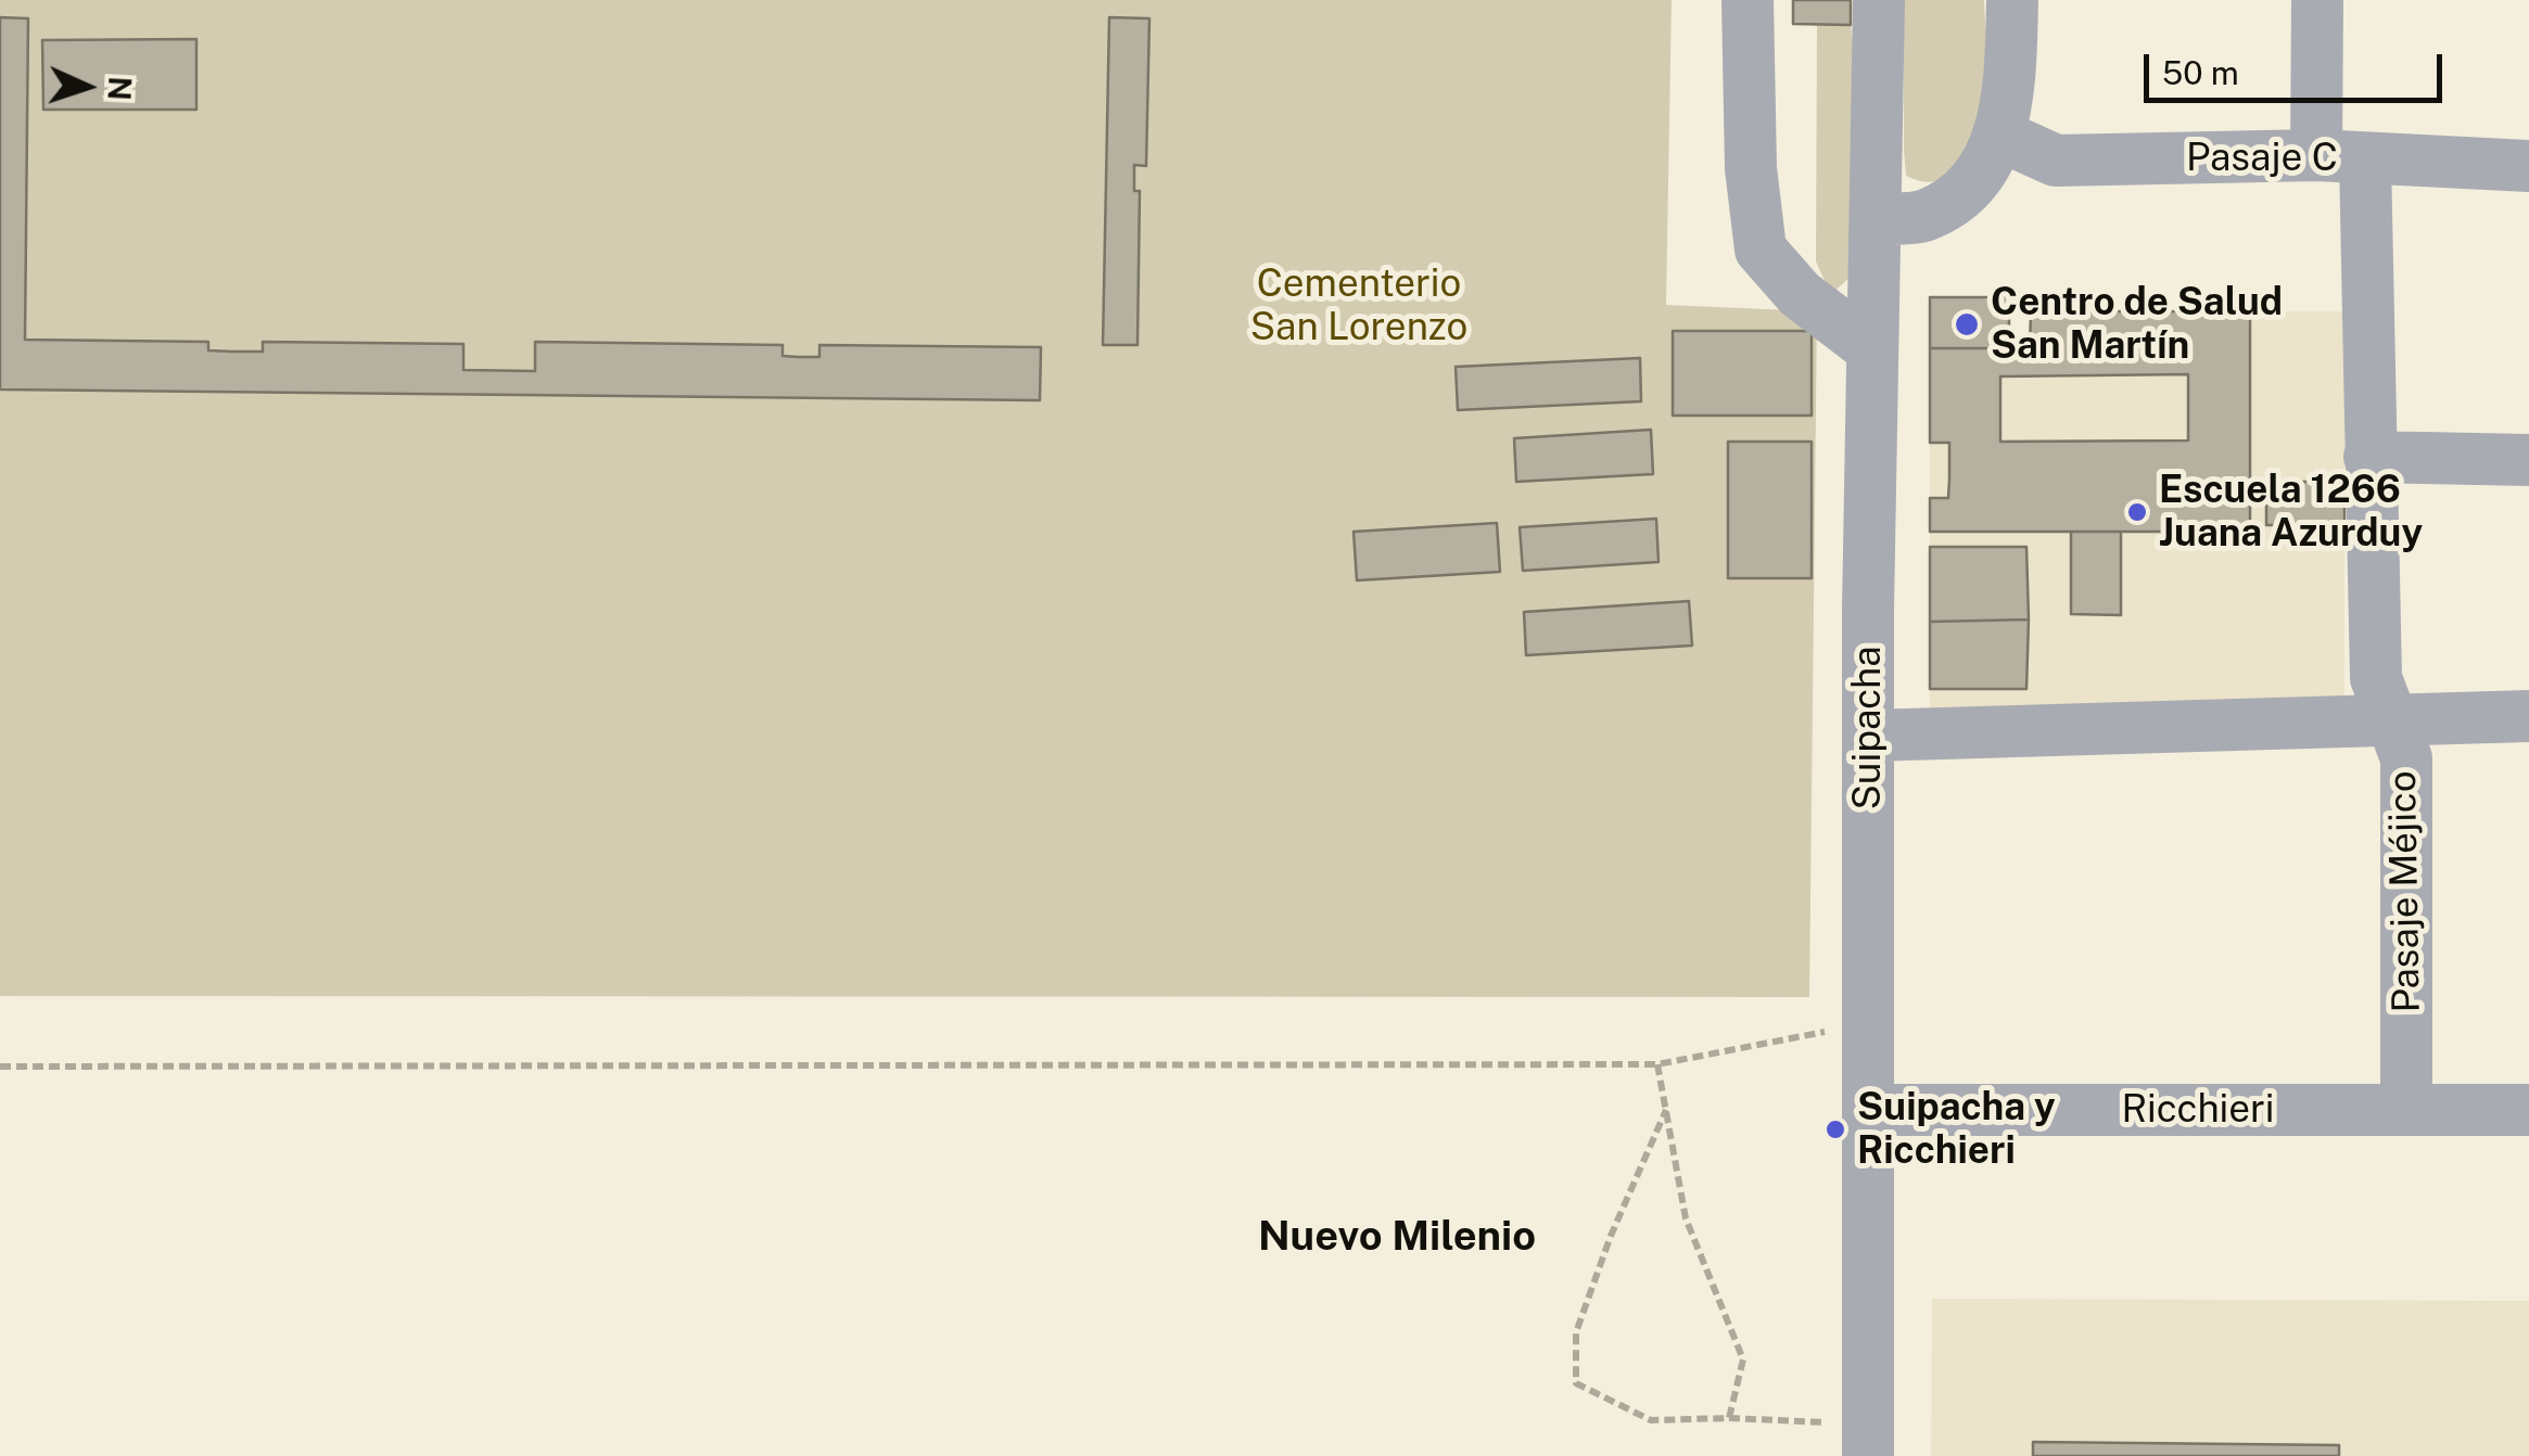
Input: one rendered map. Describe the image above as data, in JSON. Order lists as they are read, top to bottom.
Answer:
{
  "streets": {
    "street": [
      "Pasaje C",
      "Suipacha",
      "Pasaje Méjico",
      "Ricchieri"
    ]
  },
  "crossings": [
    ["Pasaje C", "Pasaje Méjico"],
    ["Suipacha", "Ricchieri"],
    ["Pasaje Méjico", "Ricchieri"]
  ],
  "districts": ["Nuevo Milenio"],
  "parks": ["Cementerio San Lorenzo"],
  "places": ["Centro de Salud San Martín", "Escuela 1266 Juana Azurduy", "Suipacha y Ricchieri"],
  "scale_bar": "50 m",
  "north": "right"
}
